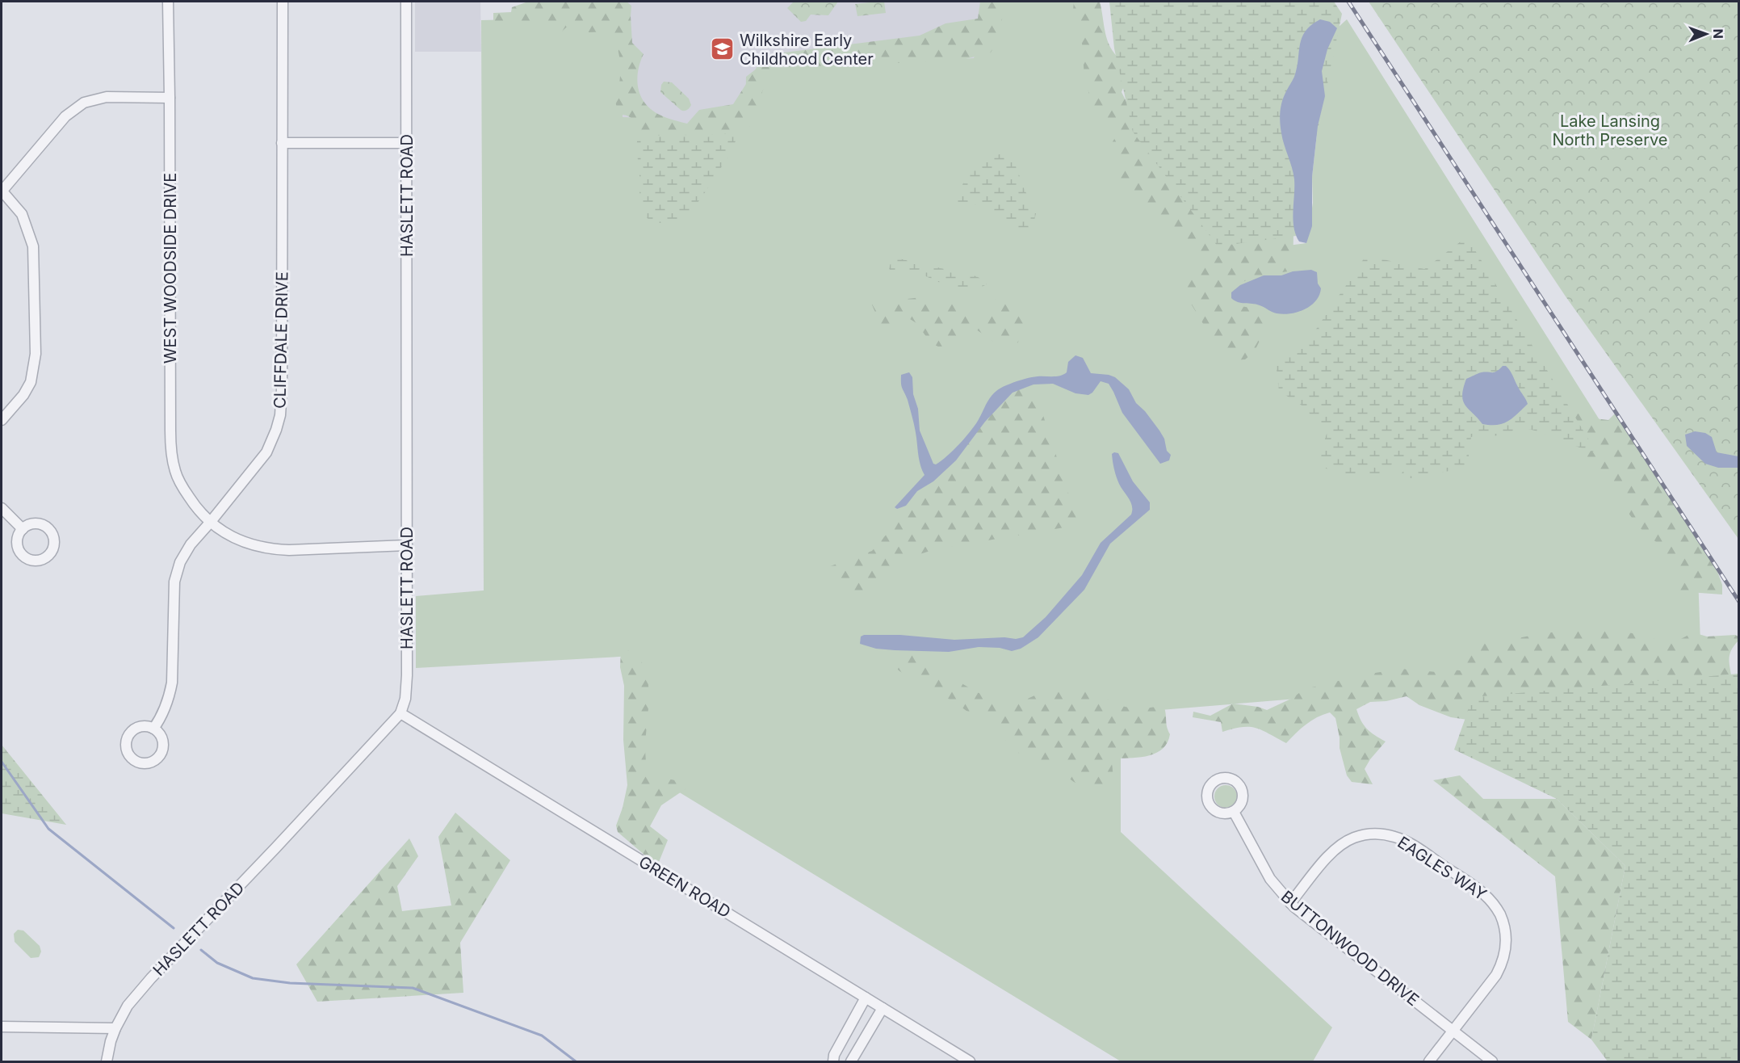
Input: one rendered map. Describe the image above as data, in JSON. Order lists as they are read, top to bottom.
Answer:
{
  "streets": {
    "street": [
      "HASLETT ROAD",
      "WEST WOODSIDE DRIVE",
      "CLIFFDALE DRIVE",
      "EAGLES WAY",
      "GREEN ROAD",
      "BUTTONWOOD DRIVE"
    ]
  },
  "crossings": [
    ["HASLETT ROAD", "WEST WOODSIDE DRIVE"],
    ["HASLETT ROAD", "GREEN ROAD"],
    ["WEST WOODSIDE DRIVE", "CLIFFDALE DRIVE"],
    ["EAGLES WAY", "BUTTONWOOD DRIVE"]
  ],
  "parks": ["Lake Lansing North Preserve"],
  "places": {
    "school or university": ["Wilkshire Early Childhood Center"]
  },
  "north": "right"
}
